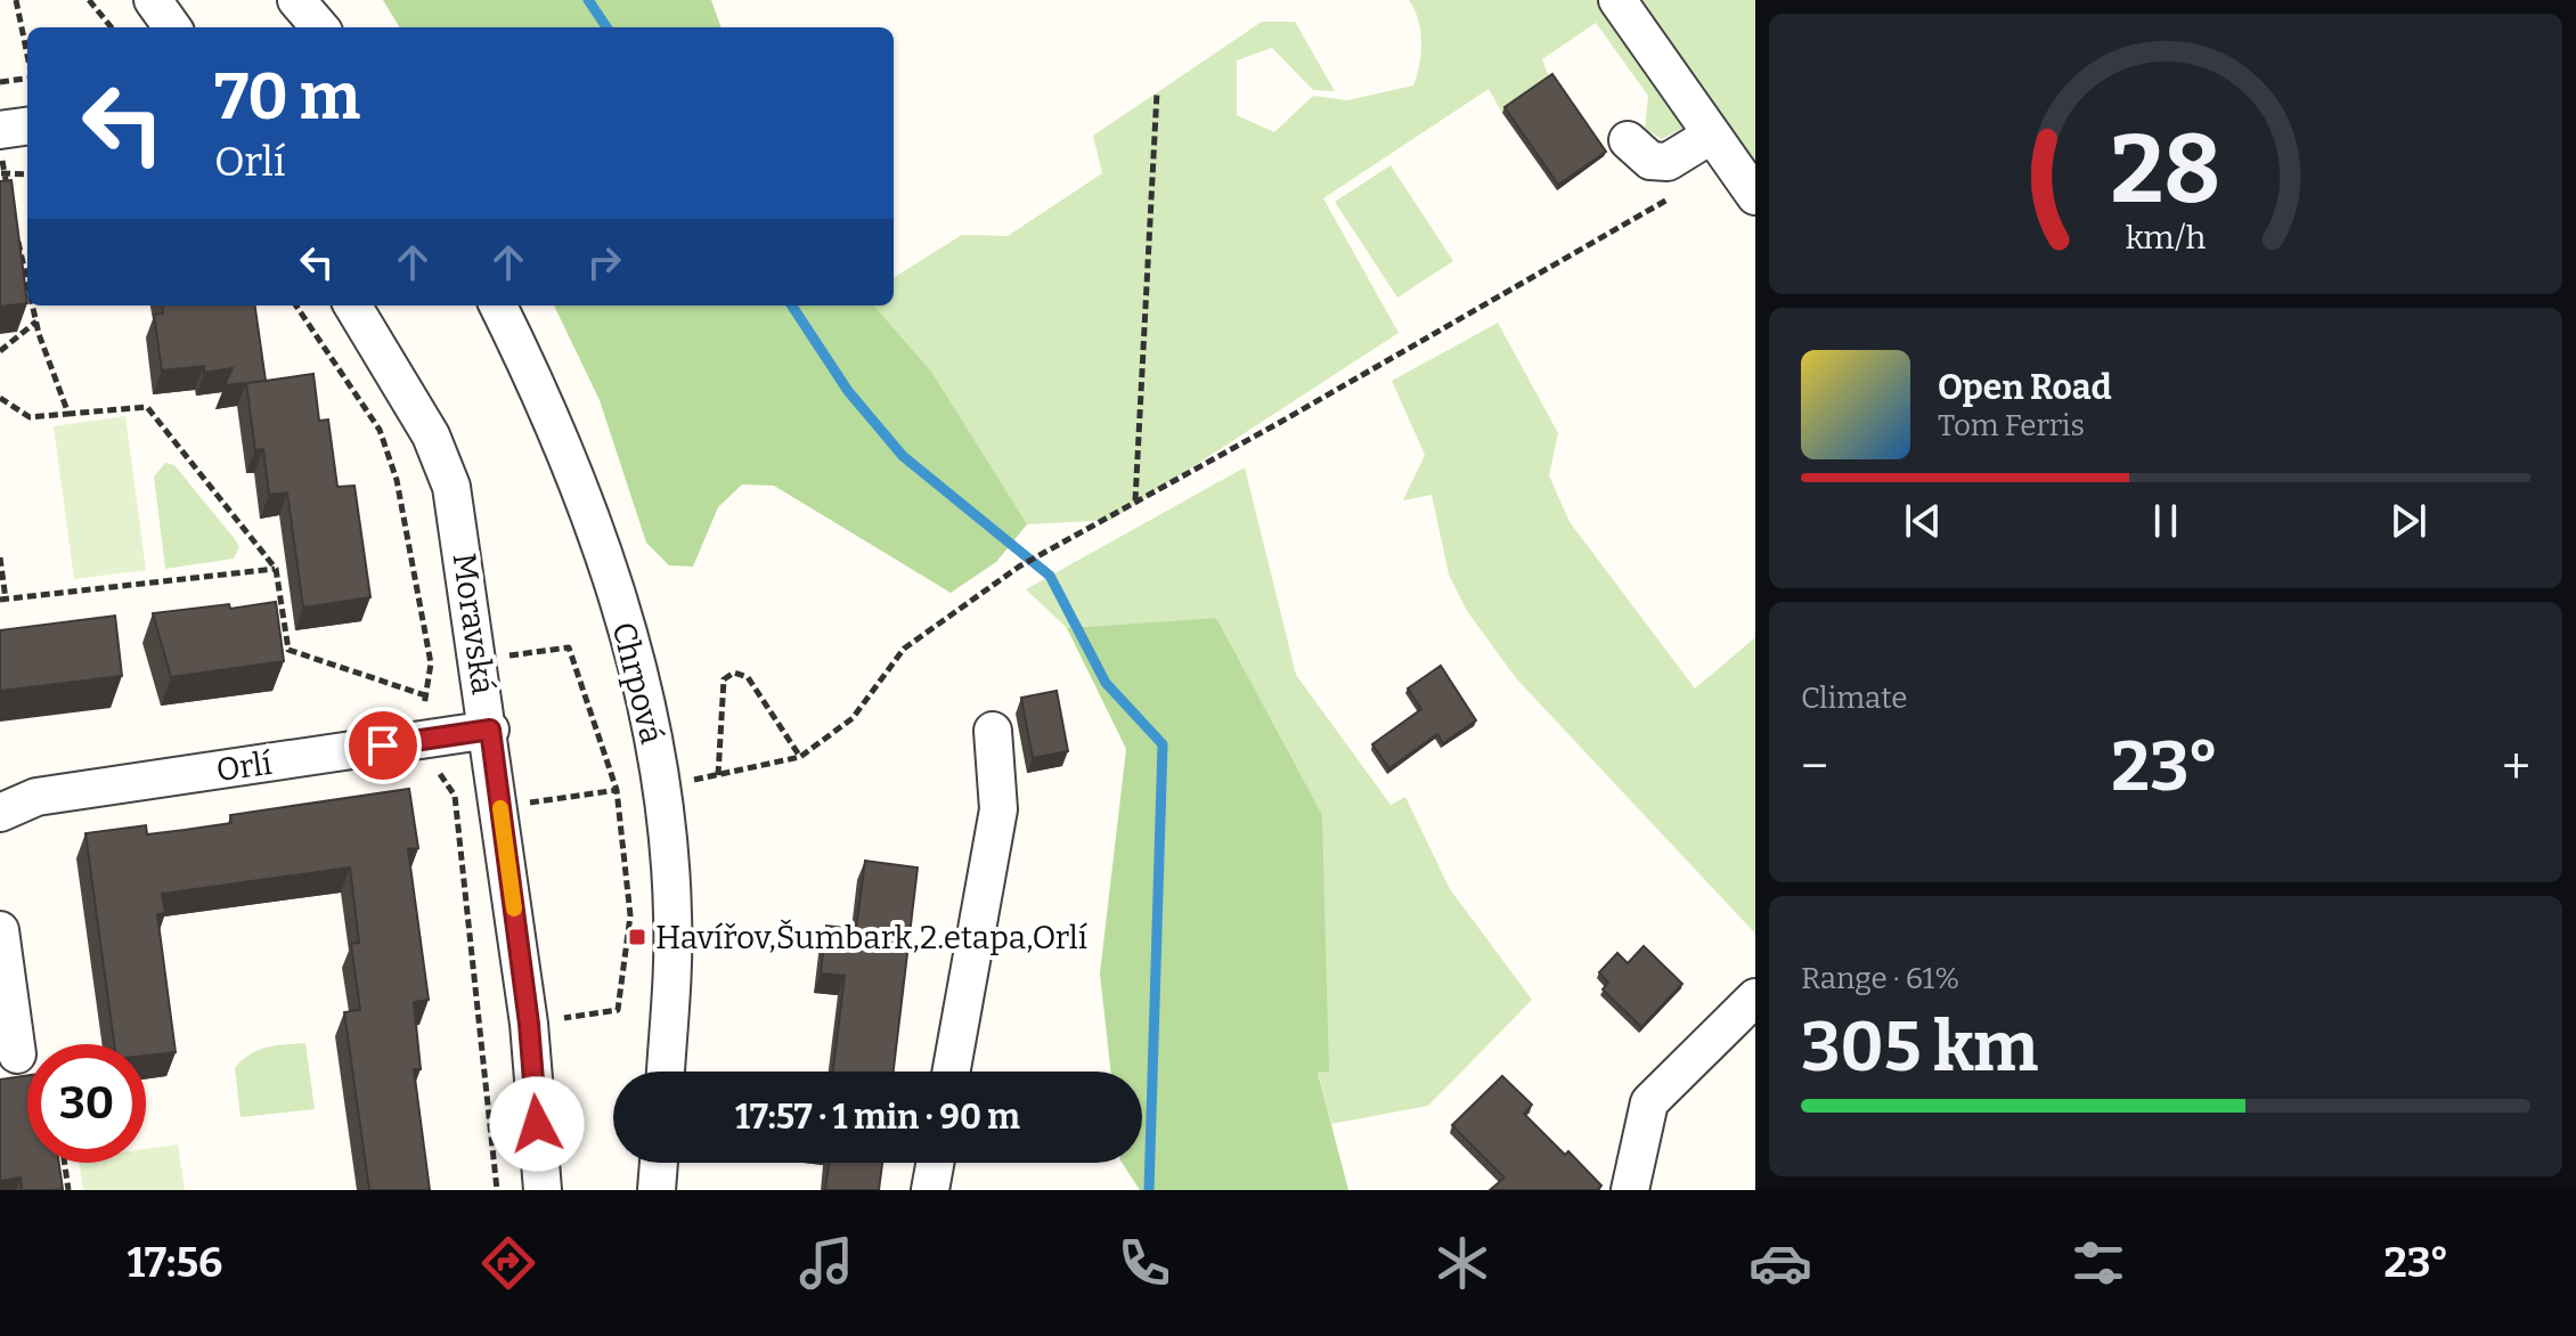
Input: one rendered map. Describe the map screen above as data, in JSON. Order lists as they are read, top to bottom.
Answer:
{
  "streets": {
    "street": ["Moravská", "Chrpová", "Orlí"]
  },
  "crossings": [
    ["Moravská", "Orlí"]
  ],
  "places": {
    "transit": ["Havířov,Šumbark,2.etapa,Orlí"]
  },
  "page": {
    "turn": ["70 m", "Orlí"],
    "song": ["Open Road", "Tom Ferris"],
    "tile": [
      "Climate",
      ["Range · 61%", "305 km"]
    ],
    "heat": ["−", "23°", "+"],
    "limit": "30",
    "trip": "17:57 · 1 min · 90 m",
    "tabs": ["17:56", "23°"],
    "gauge": ["28", "km/h"]
  }
}
